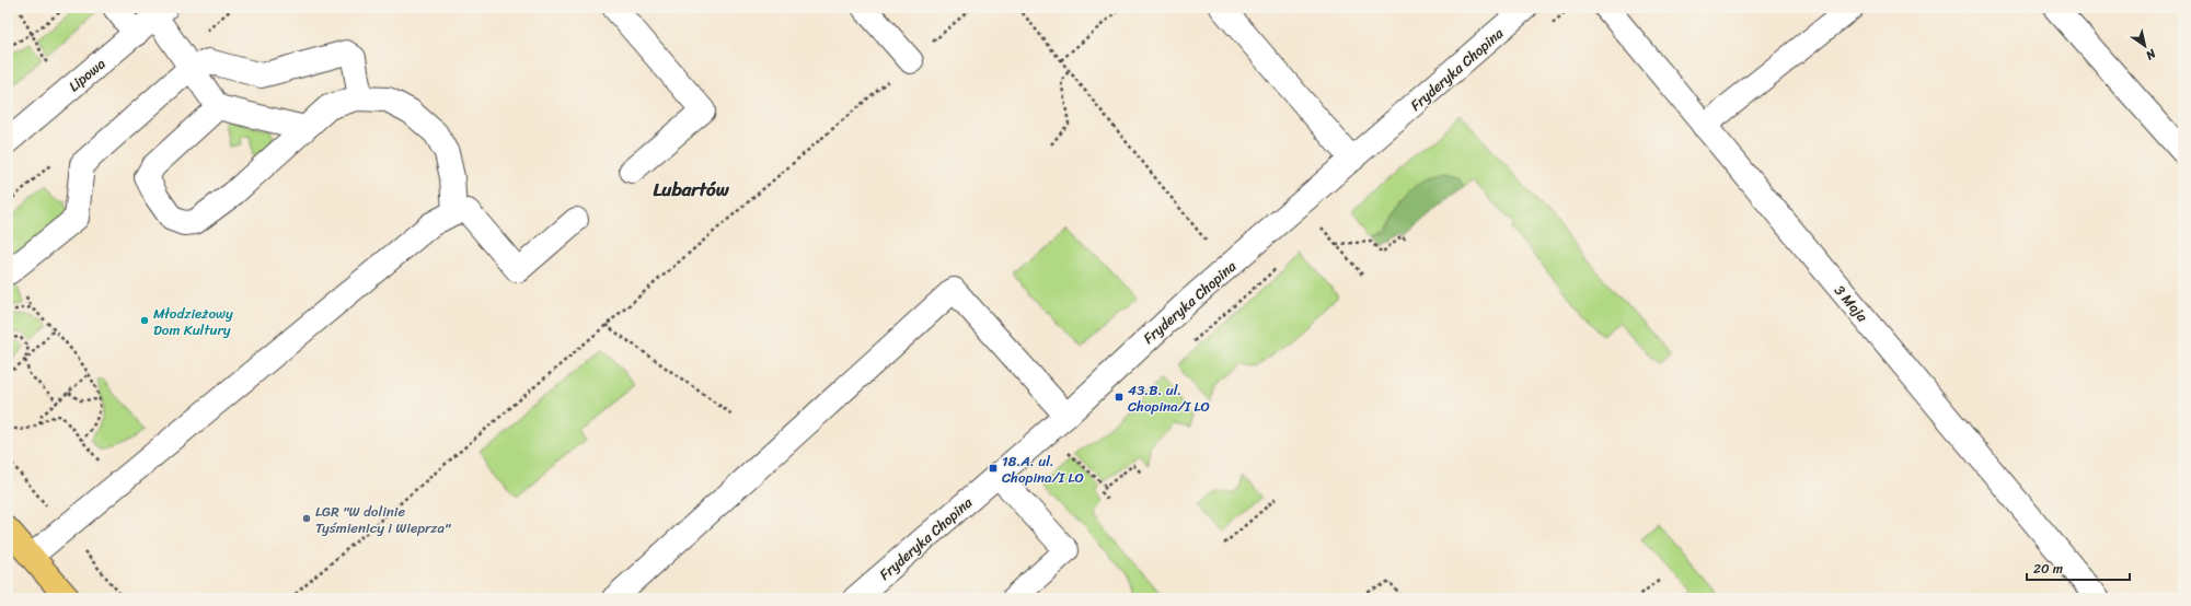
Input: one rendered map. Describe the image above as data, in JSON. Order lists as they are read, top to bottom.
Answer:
{
  "streets": {
    "street": ["Fryderyka Chopina", "Lipowa", "3 Maja"]
  },
  "districts": ["Lubartów"],
  "places": {
    "other": ["Młodzieżowy Dom Kultury", "LGR \"W dolinie Tyśmienicy i Wieprza\""],
    "transit": ["43.B. ul. Chopina/I LO", "18.A. ul. Chopina/I LO"]
  },
  "scale_bar": "20 m",
  "north": "bottom right"
}
